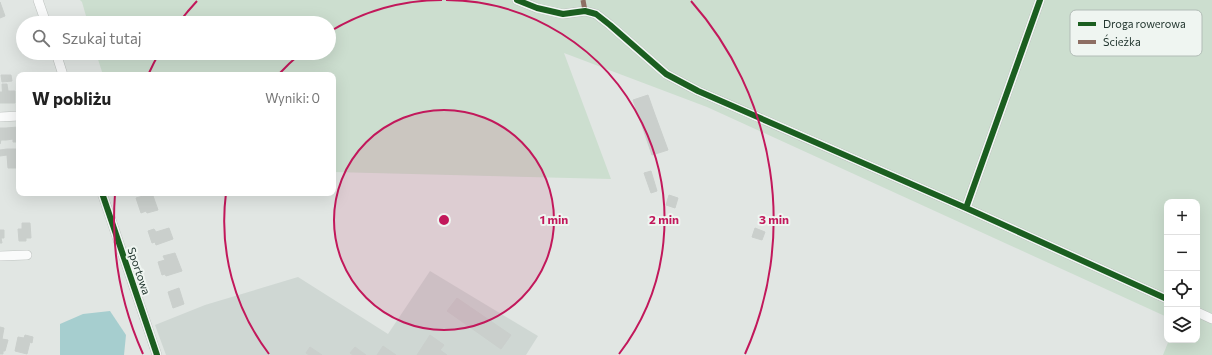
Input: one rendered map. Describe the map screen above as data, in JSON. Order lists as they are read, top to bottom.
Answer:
{
  "streets": {
    "street": ["Sportowa"]
  },
  "legend": ["Droga rowerowa", "Ścieżka"],
  "page": {
    "search": "Szukaj tutaj",
    "heading": ["W pobliżu", "Wyniki: 0"],
    "map_buttons": ["+", "−"]
  },
  "rings": ["1 min", "2 min", "3 min"]
}
